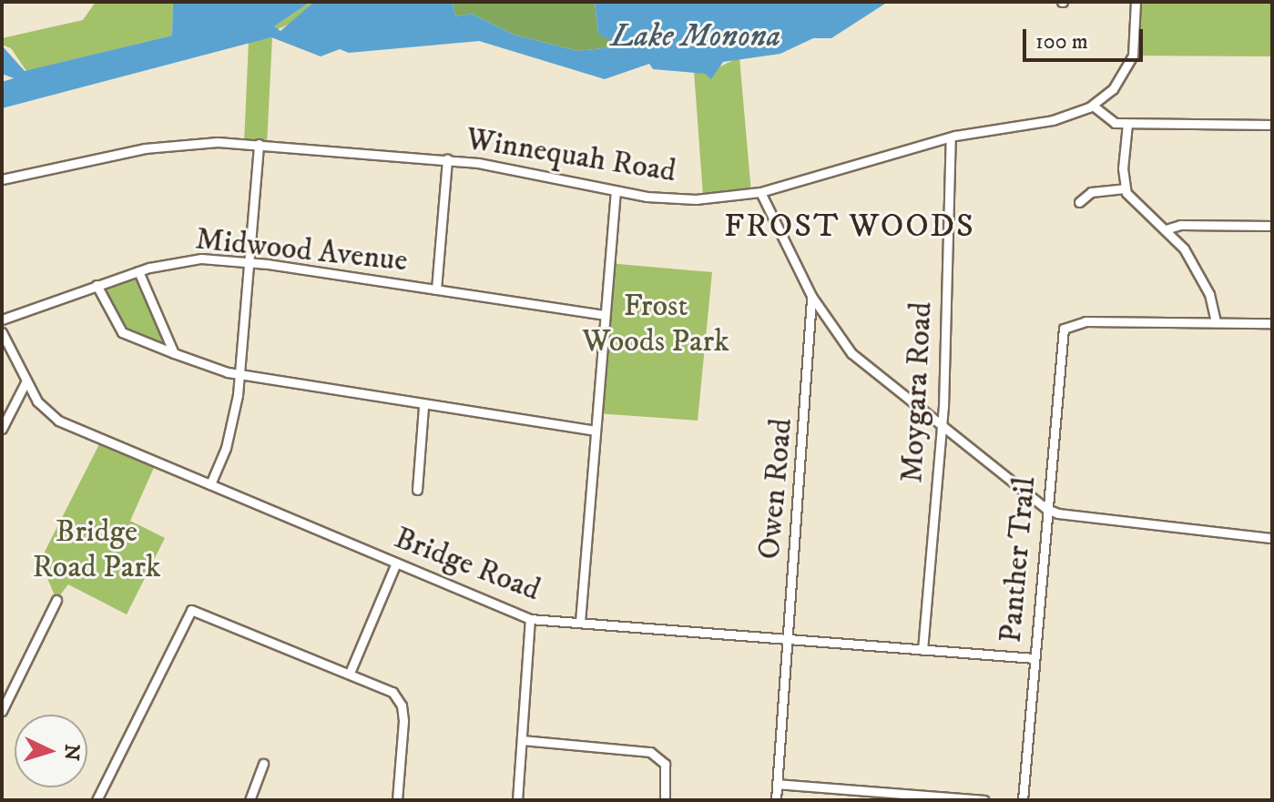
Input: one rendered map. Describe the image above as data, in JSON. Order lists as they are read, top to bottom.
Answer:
{
  "streets": {
    "street": [
      "Winnequah Road",
      "Midwood Avenue",
      "Moygara Road",
      "Owen Road",
      "Panther Trail",
      "Bridge Road"
    ]
  },
  "crossings": [
    ["Winnequah Road", "Moygara Road"],
    ["Winnequah Road", "Owen Road"],
    ["Moygara Road", "Bridge Road"],
    ["Owen Road", "Bridge Road"],
    ["Panther Trail", "Bridge Road"]
  ],
  "districts": ["FROST WOODS"],
  "water": ["Lake Monona"],
  "parks": ["Frost Woods Park", "Bridge Road Park"],
  "scale_bar": "100 m",
  "north": "right"
}
